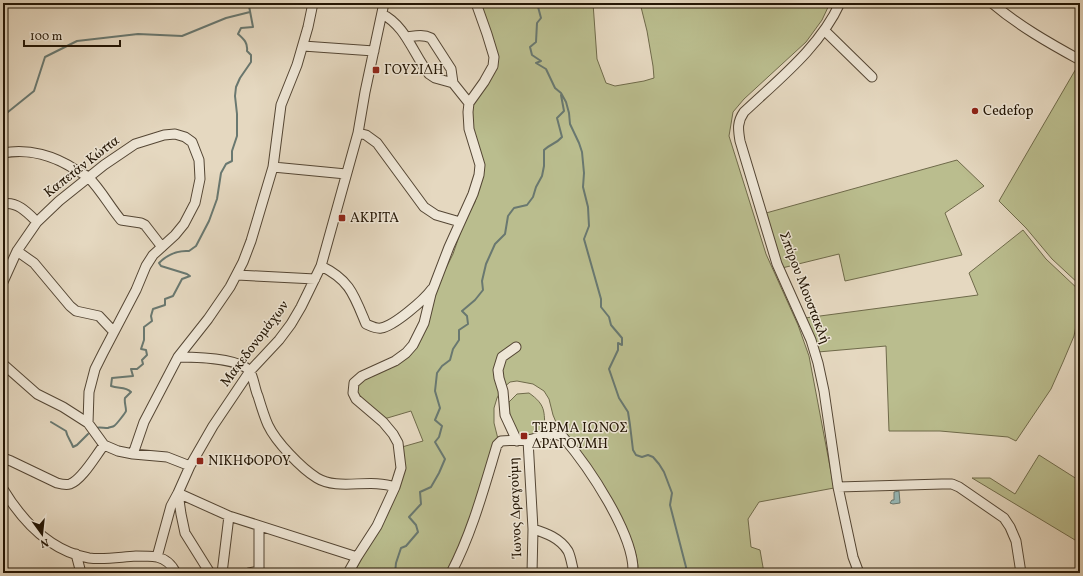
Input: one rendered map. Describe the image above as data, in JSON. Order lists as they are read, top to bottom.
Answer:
{
  "streets": {
    "street": [
      "Καπετάν Κώττα",
      "Σπύρου Μουστακλή",
      "Μακεδονομάχων",
      "Ίωνος Δραγούμη"
    ]
  },
  "places": {
    "transit": [
      "ΓΟΥΣΙΔΗ",
      "ΑΚΡΙΤΑ",
      "ΤΕΡΜΑ ΙΩΝΟΣ ΔΡΑΓΟΥΜΗ",
      "ΝΙΚΗΦΟΡΟΥ"
    ],
    "other": ["Cedefop"]
  },
  "scale_bar": "100 m",
  "north": "bottom"
}
